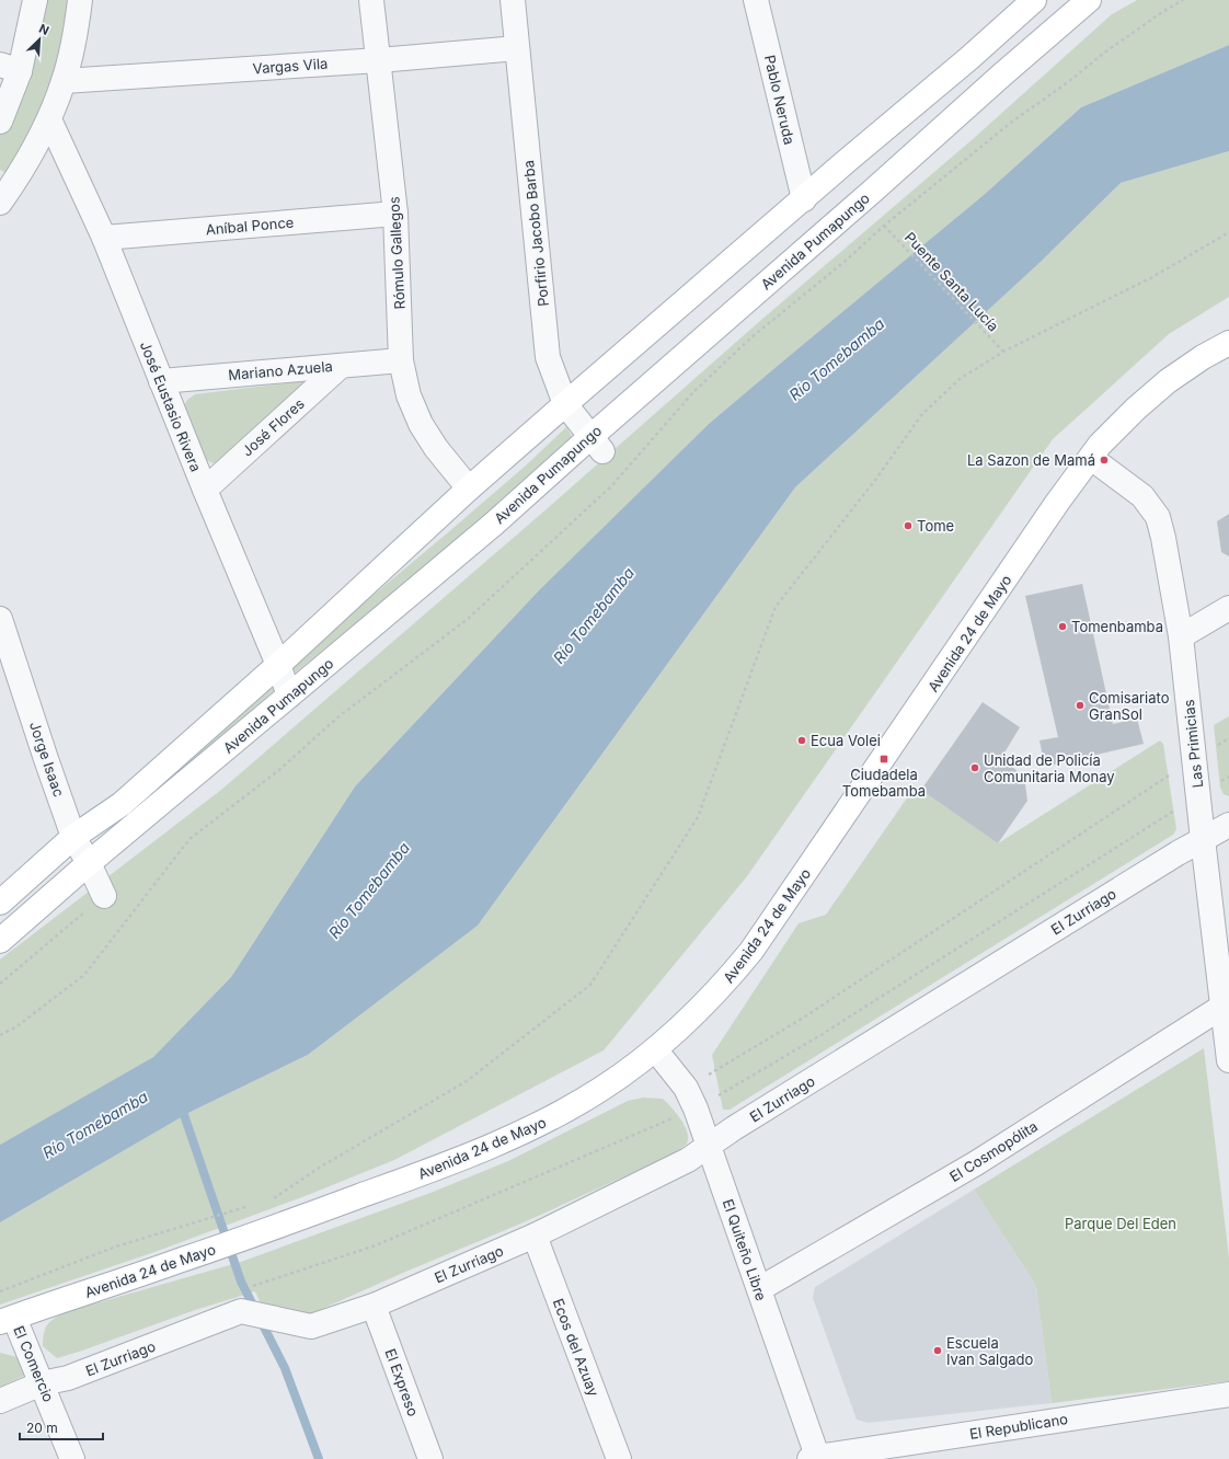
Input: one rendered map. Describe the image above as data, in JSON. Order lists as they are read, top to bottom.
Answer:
{
  "streets": {
    "main road": ["Avenida Pumapungo", "Avenida 24 de Mayo"],
    "street": [
      "Vargas Vila",
      "Pablo Neruda",
      "Aníbal Ponce",
      "Porfirio Jacobo Barba",
      "Rómulo Gallegos",
      "Mariano Azuela",
      "José Eustasio Rivera",
      "José Flores",
      "Las Primicias",
      "Jorge Isaac",
      "El Zurriago",
      "El Cosmopólita",
      "El Quiteño Libre",
      "Ecos del Azuay",
      "El Comercio",
      "El Expreso",
      "El Republicano"
    ],
    "path": ["Puente Santa Lucía"]
  },
  "crossings": [
    ["Vargas Vila", "Porfirio Jacobo Barba"],
    ["Vargas Vila", "Rómulo Gallegos"],
    ["Pablo Neruda", "Avenida Pumapungo"],
    ["Aníbal Ponce", "Rómulo Gallegos"],
    ["Aníbal Ponce", "José Eustasio Rivera"],
    ["Porfirio Jacobo Barba", "Avenida Pumapungo"],
    ["Avenida Pumapungo", "Rómulo Gallegos"],
    ["Avenida Pumapungo", "José Eustasio Rivera"],
    ["Avenida Pumapungo", "Jorge Isaac"],
    ["Rómulo Gallegos", "Mariano Azuela"],
    ["Mariano Azuela", "José Eustasio Rivera"],
    ["Mariano Azuela", "José Flores"],
    ["José Eustasio Rivera", "José Flores"],
    ["Avenida 24 de Mayo", "Las Primicias"],
    ["Avenida 24 de Mayo", "El Quiteño Libre"],
    ["Avenida 24 de Mayo", "El Comercio"],
    ["Las Primicias", "El Zurriago"],
    ["Las Primicias", "El Cosmopólita"],
    ["El Zurriago", "El Quiteño Libre"],
    ["El Zurriago", "Ecos del Azuay"],
    ["El Zurriago", "El Comercio"],
    ["El Zurriago", "El Expreso"],
    ["El Cosmopólita", "El Quiteño Libre"],
    ["El Quiteño Libre", "El Republicano"]
  ],
  "water": ["Río Tomebamba"],
  "parks": ["Parque Del Eden"],
  "places": {
    "other": [
      "La Sazon de Mamá",
      "Tome",
      "Tomenbamba",
      "Comisariato GranSol",
      "Ecua Volei",
      "Unidad de Policía Comunitaria Monay",
      "Escuela Ivan Salgado"
    ],
    "transit": ["Ciudadela Tomebamba"]
  },
  "scale_bar": "20 m",
  "north": "top right"
}
